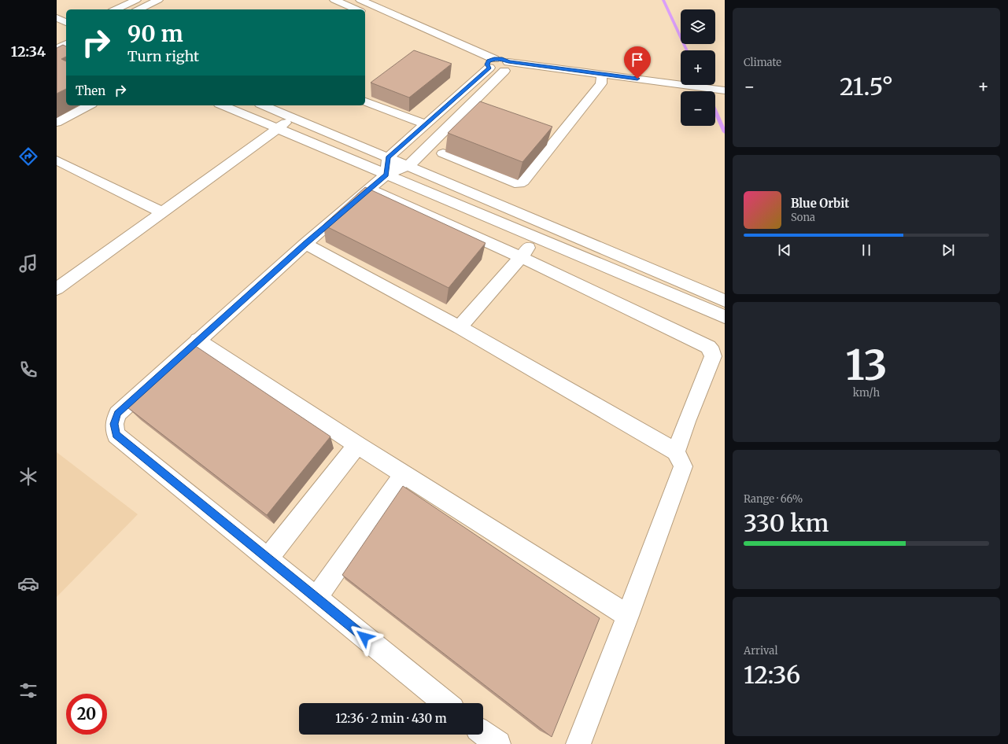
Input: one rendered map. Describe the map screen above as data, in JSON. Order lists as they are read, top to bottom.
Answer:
{
  "page": {
    "tabs": "12:34",
    "tile": [
      "Climate",
      ["13", "km/h"],
      ["Range · 66%", "330 km"],
      ["Arrival", "12:36"]
    ],
    "map_buttons": ["+", "−"],
    "turn": ["90 m", "Turn right"],
    "heat": ["−", "21.5°", "+"],
    "then": "Then",
    "song": ["Blue Orbit", "Sona"],
    "limit": "20",
    "trip": "12:36 · 2 min · 430 m"
  }
}
